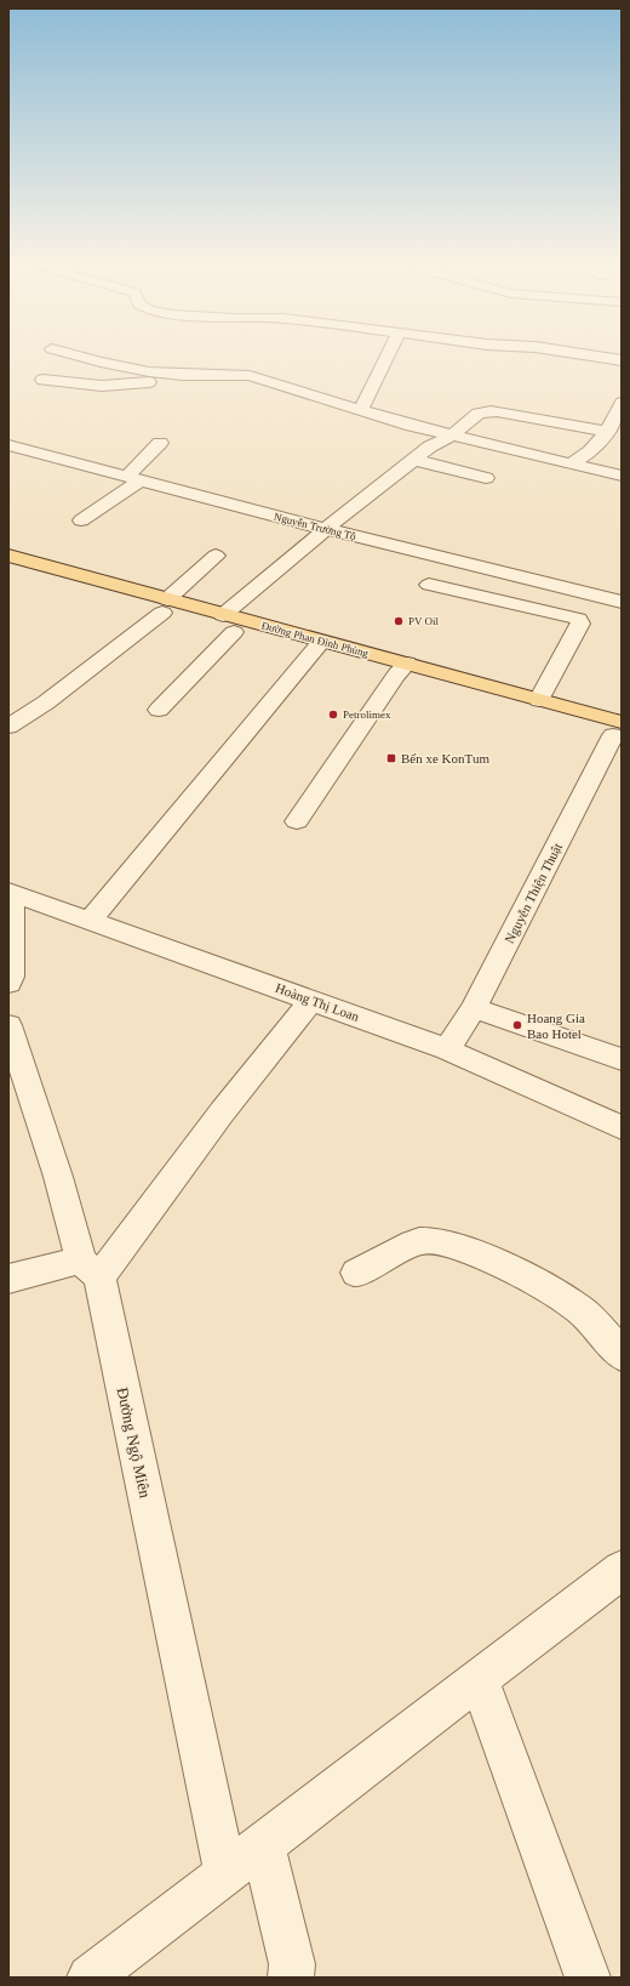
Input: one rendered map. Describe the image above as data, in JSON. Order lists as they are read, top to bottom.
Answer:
{
  "streets": {
    "main road": ["Đường Phan Đình Phùng"],
    "street": [
      "Nguyễn Trường Tộ",
      "Nguyễn Thiện Thuật",
      "Hoàng Thị Loan",
      "Đường Ngộ Miên"
    ]
  },
  "crossings": [
    ["Đường Phan Đình Phùng", "Nguyễn Thiện Thuật"],
    ["Nguyễn Thiện Thuật", "Hoàng Thị Loan"]
  ],
  "places": {
    "other": ["PV Oil", "Petrolimex", "Hoang Gia Bao Hotel"],
    "transit": ["Bến xe KonTum"]
  }
}
